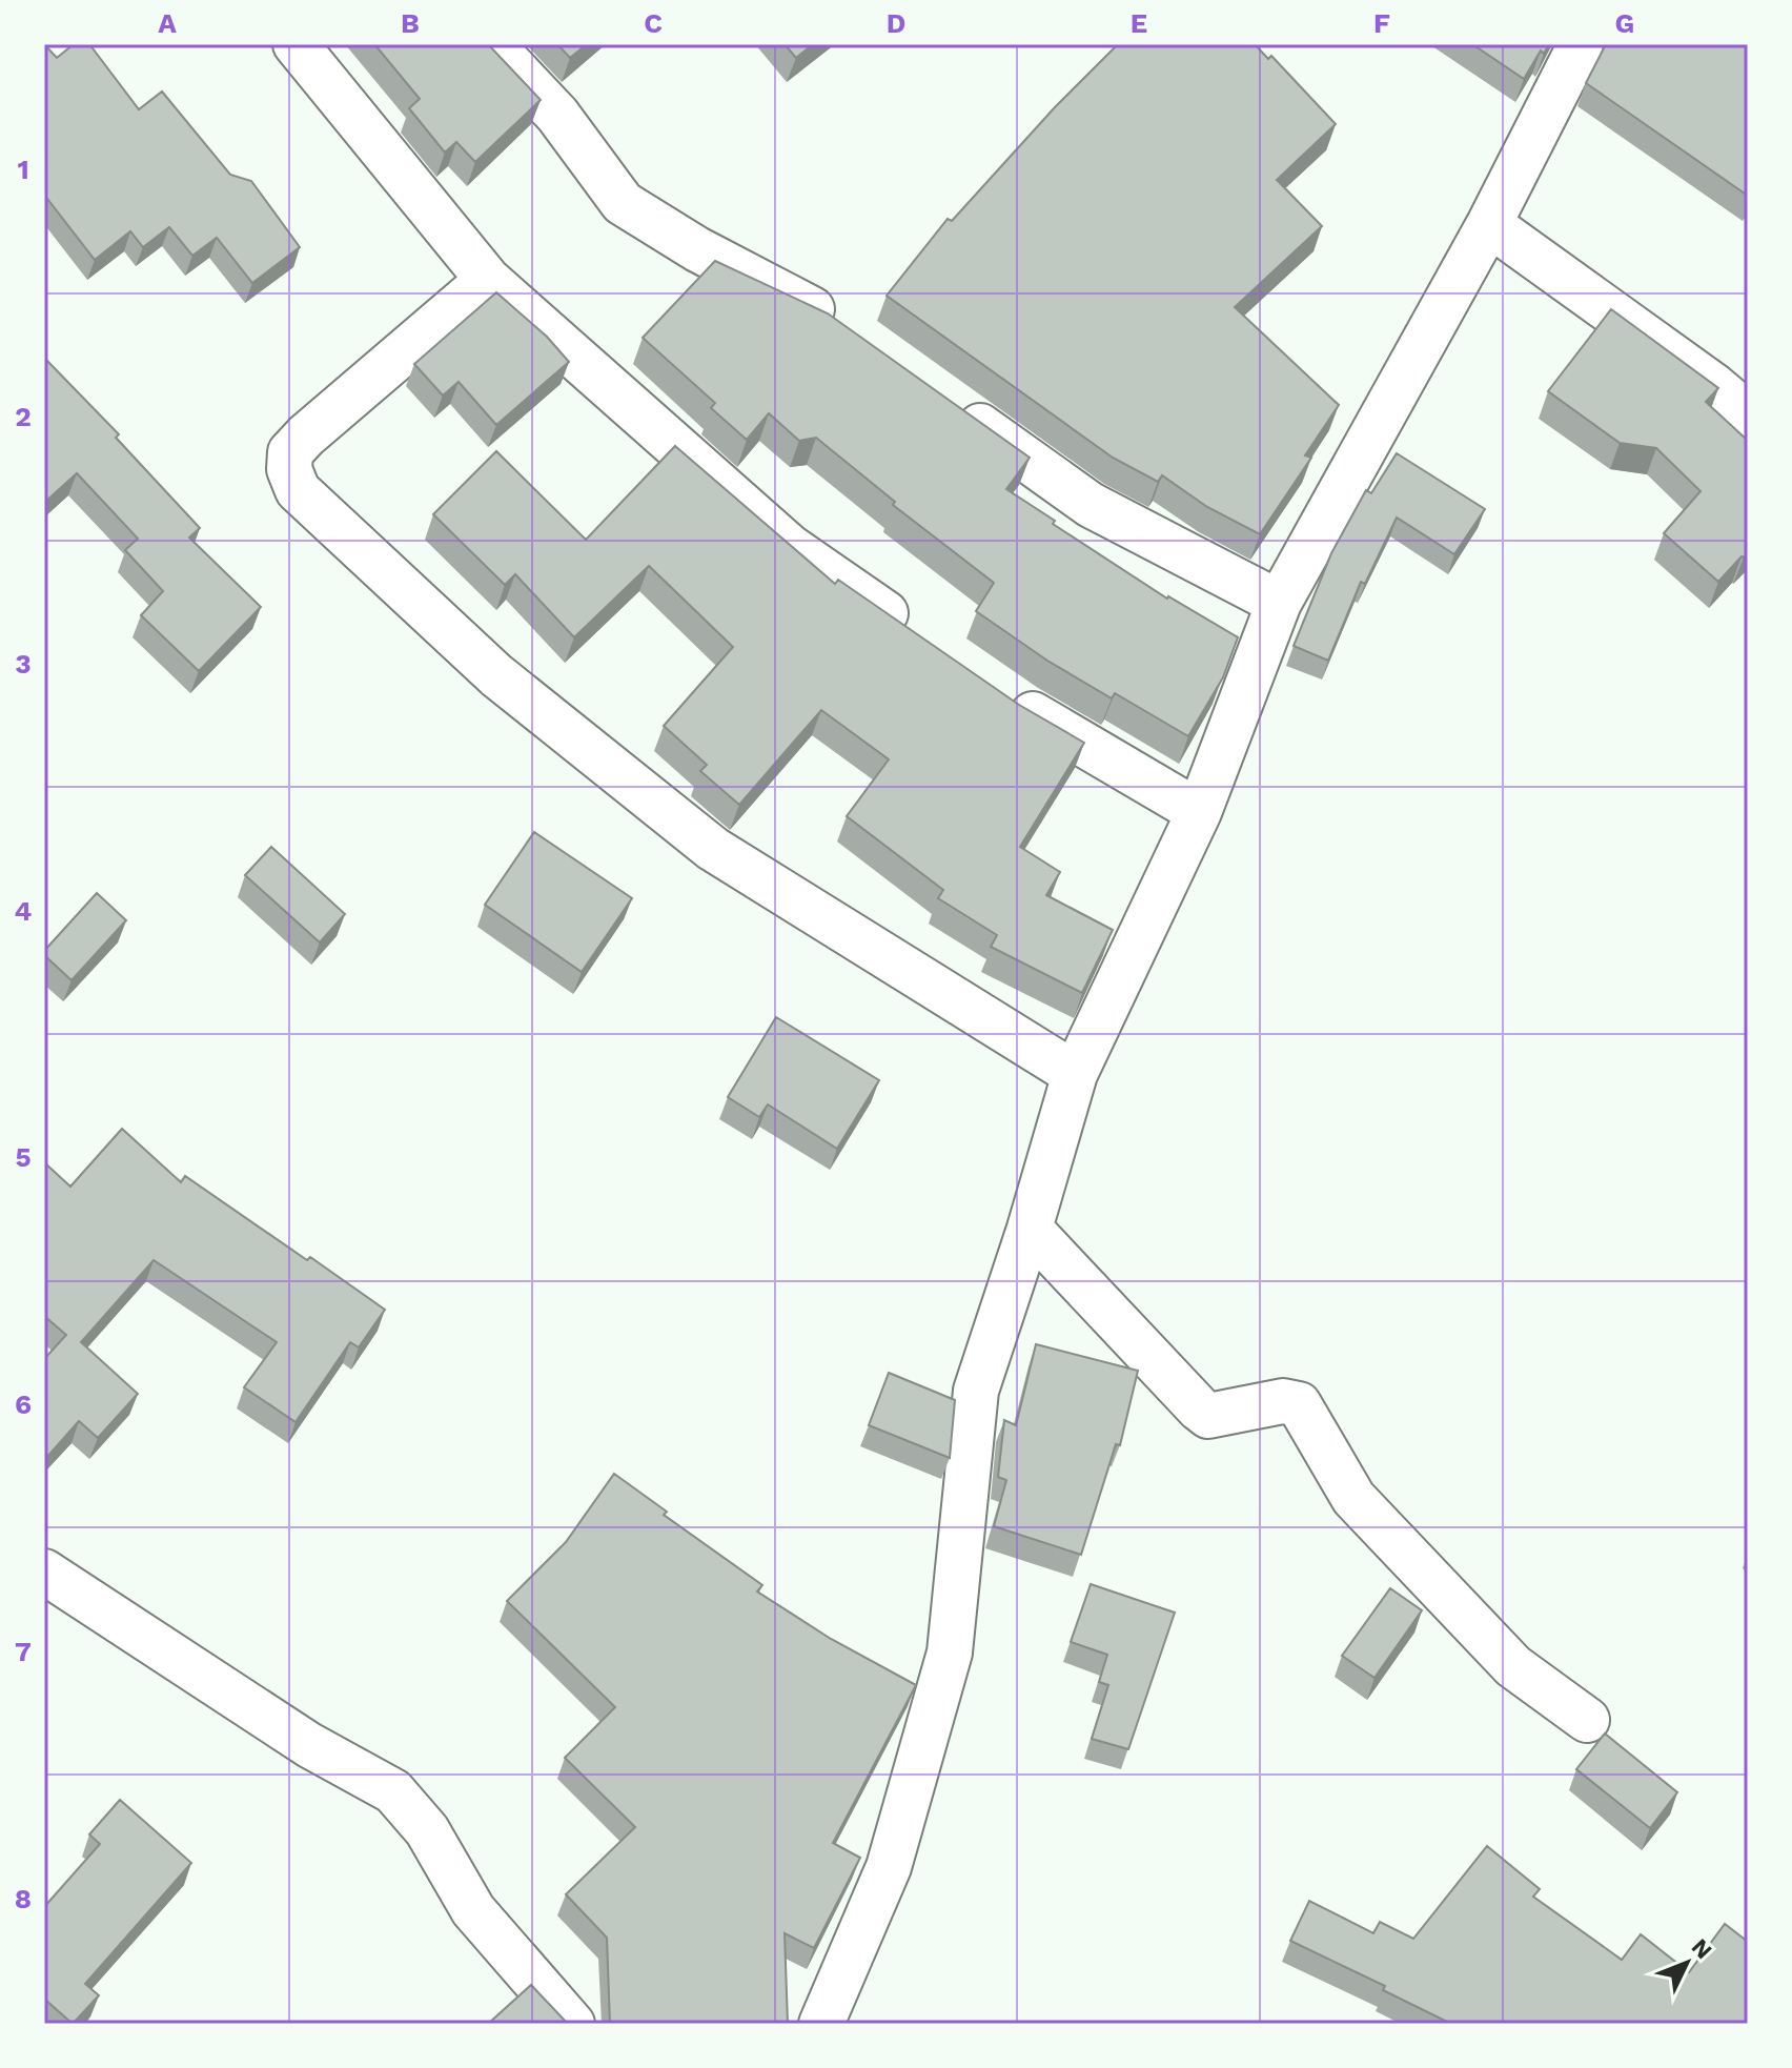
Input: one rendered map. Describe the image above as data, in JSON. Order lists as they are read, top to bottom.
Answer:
{
  "north": "top right",
  "grid": {
    "columns": [
      "A",
      "B",
      "C",
      "D",
      "E",
      "F",
      "G"
    ],
    "rows": [
      "1",
      "2",
      "3",
      "4",
      "5",
      "6",
      "7",
      "8"
    ]
  }
}
